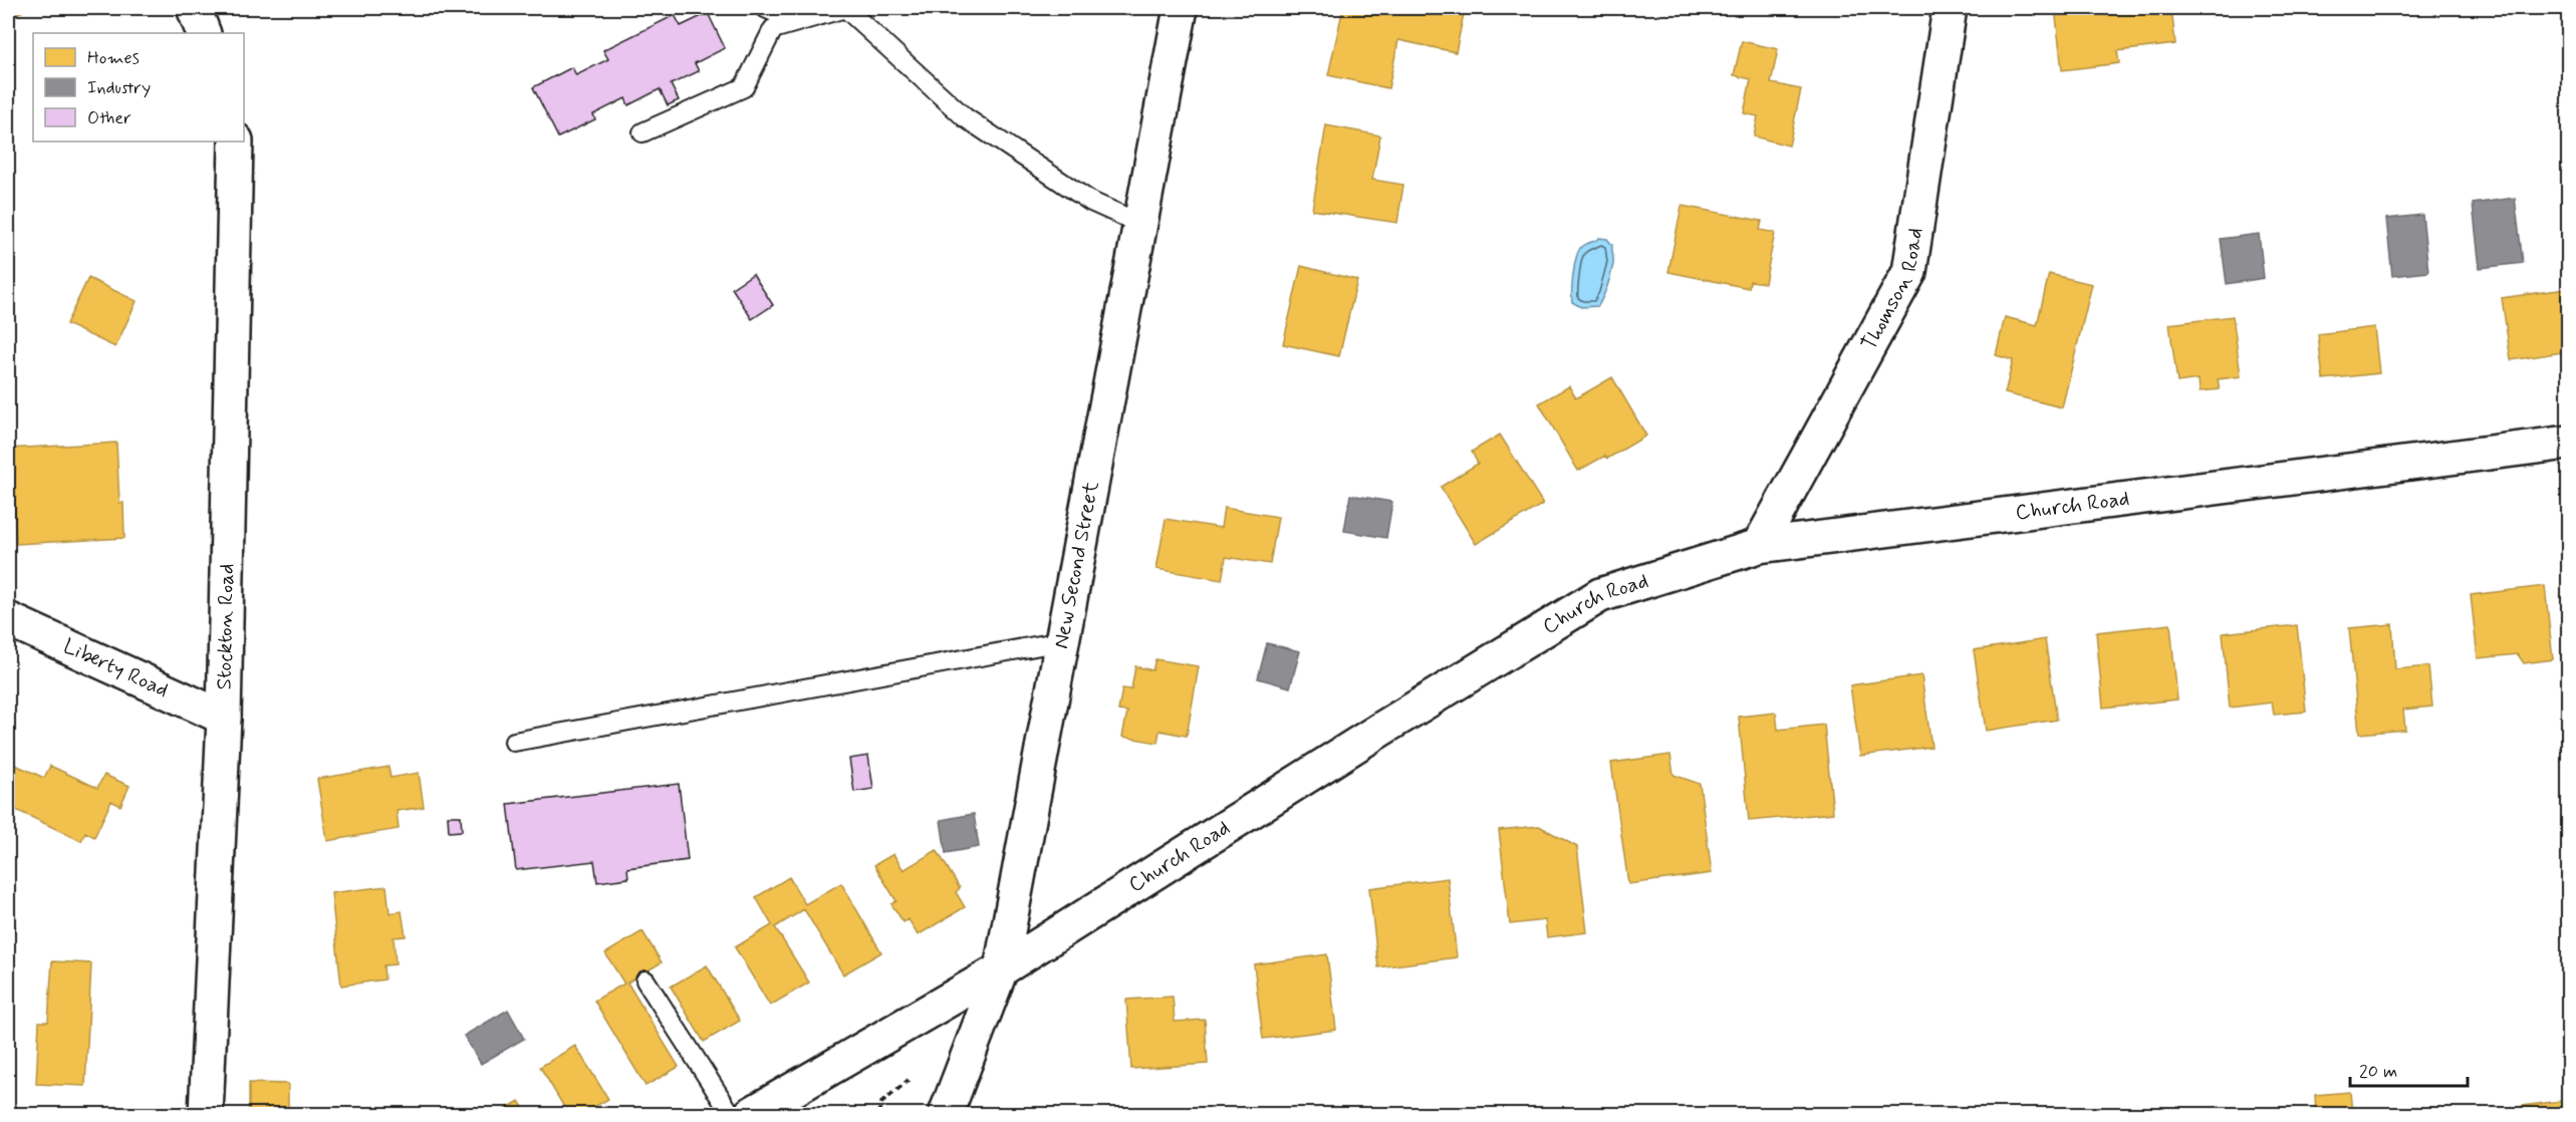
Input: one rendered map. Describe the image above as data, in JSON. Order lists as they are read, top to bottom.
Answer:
{
  "streets": {
    "street": [
      "Thomson Road",
      "Church Road",
      "New Second Street",
      "Stockton Road",
      "Liberty Road"
    ]
  },
  "crossings": [
    ["Thomson Road", "Church Road"],
    ["Church Road", "New Second Street"],
    ["Stockton Road", "Liberty Road"]
  ],
  "legend": ["Homes", "Industry", "Other"],
  "scale_bar": "20 m"
}
